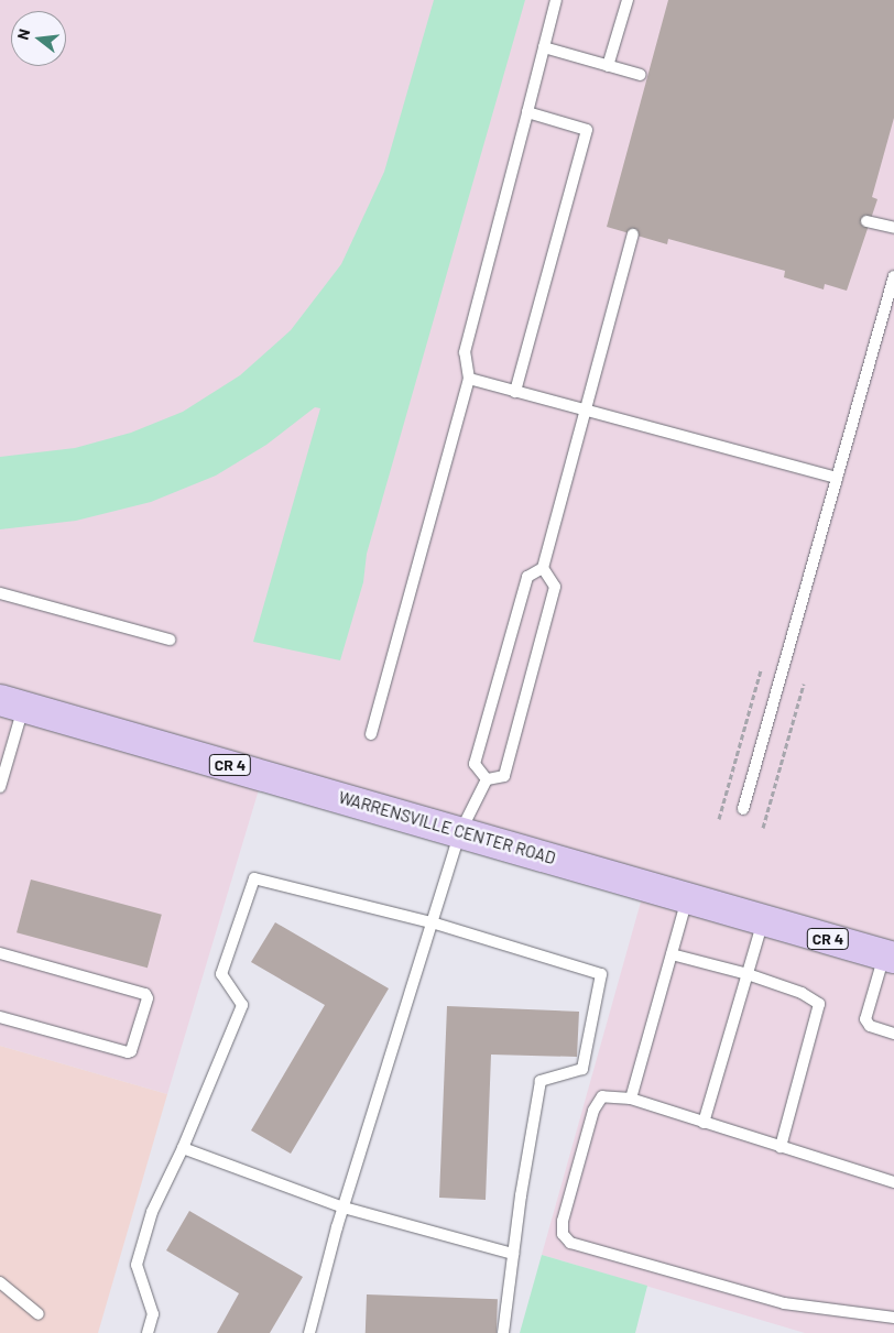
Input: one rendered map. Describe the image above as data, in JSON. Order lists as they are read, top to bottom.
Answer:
{
  "streets": {
    "main road": ["CR 4", "WARRENSVILLE CENTER ROAD"]
  },
  "north": "left"
}
